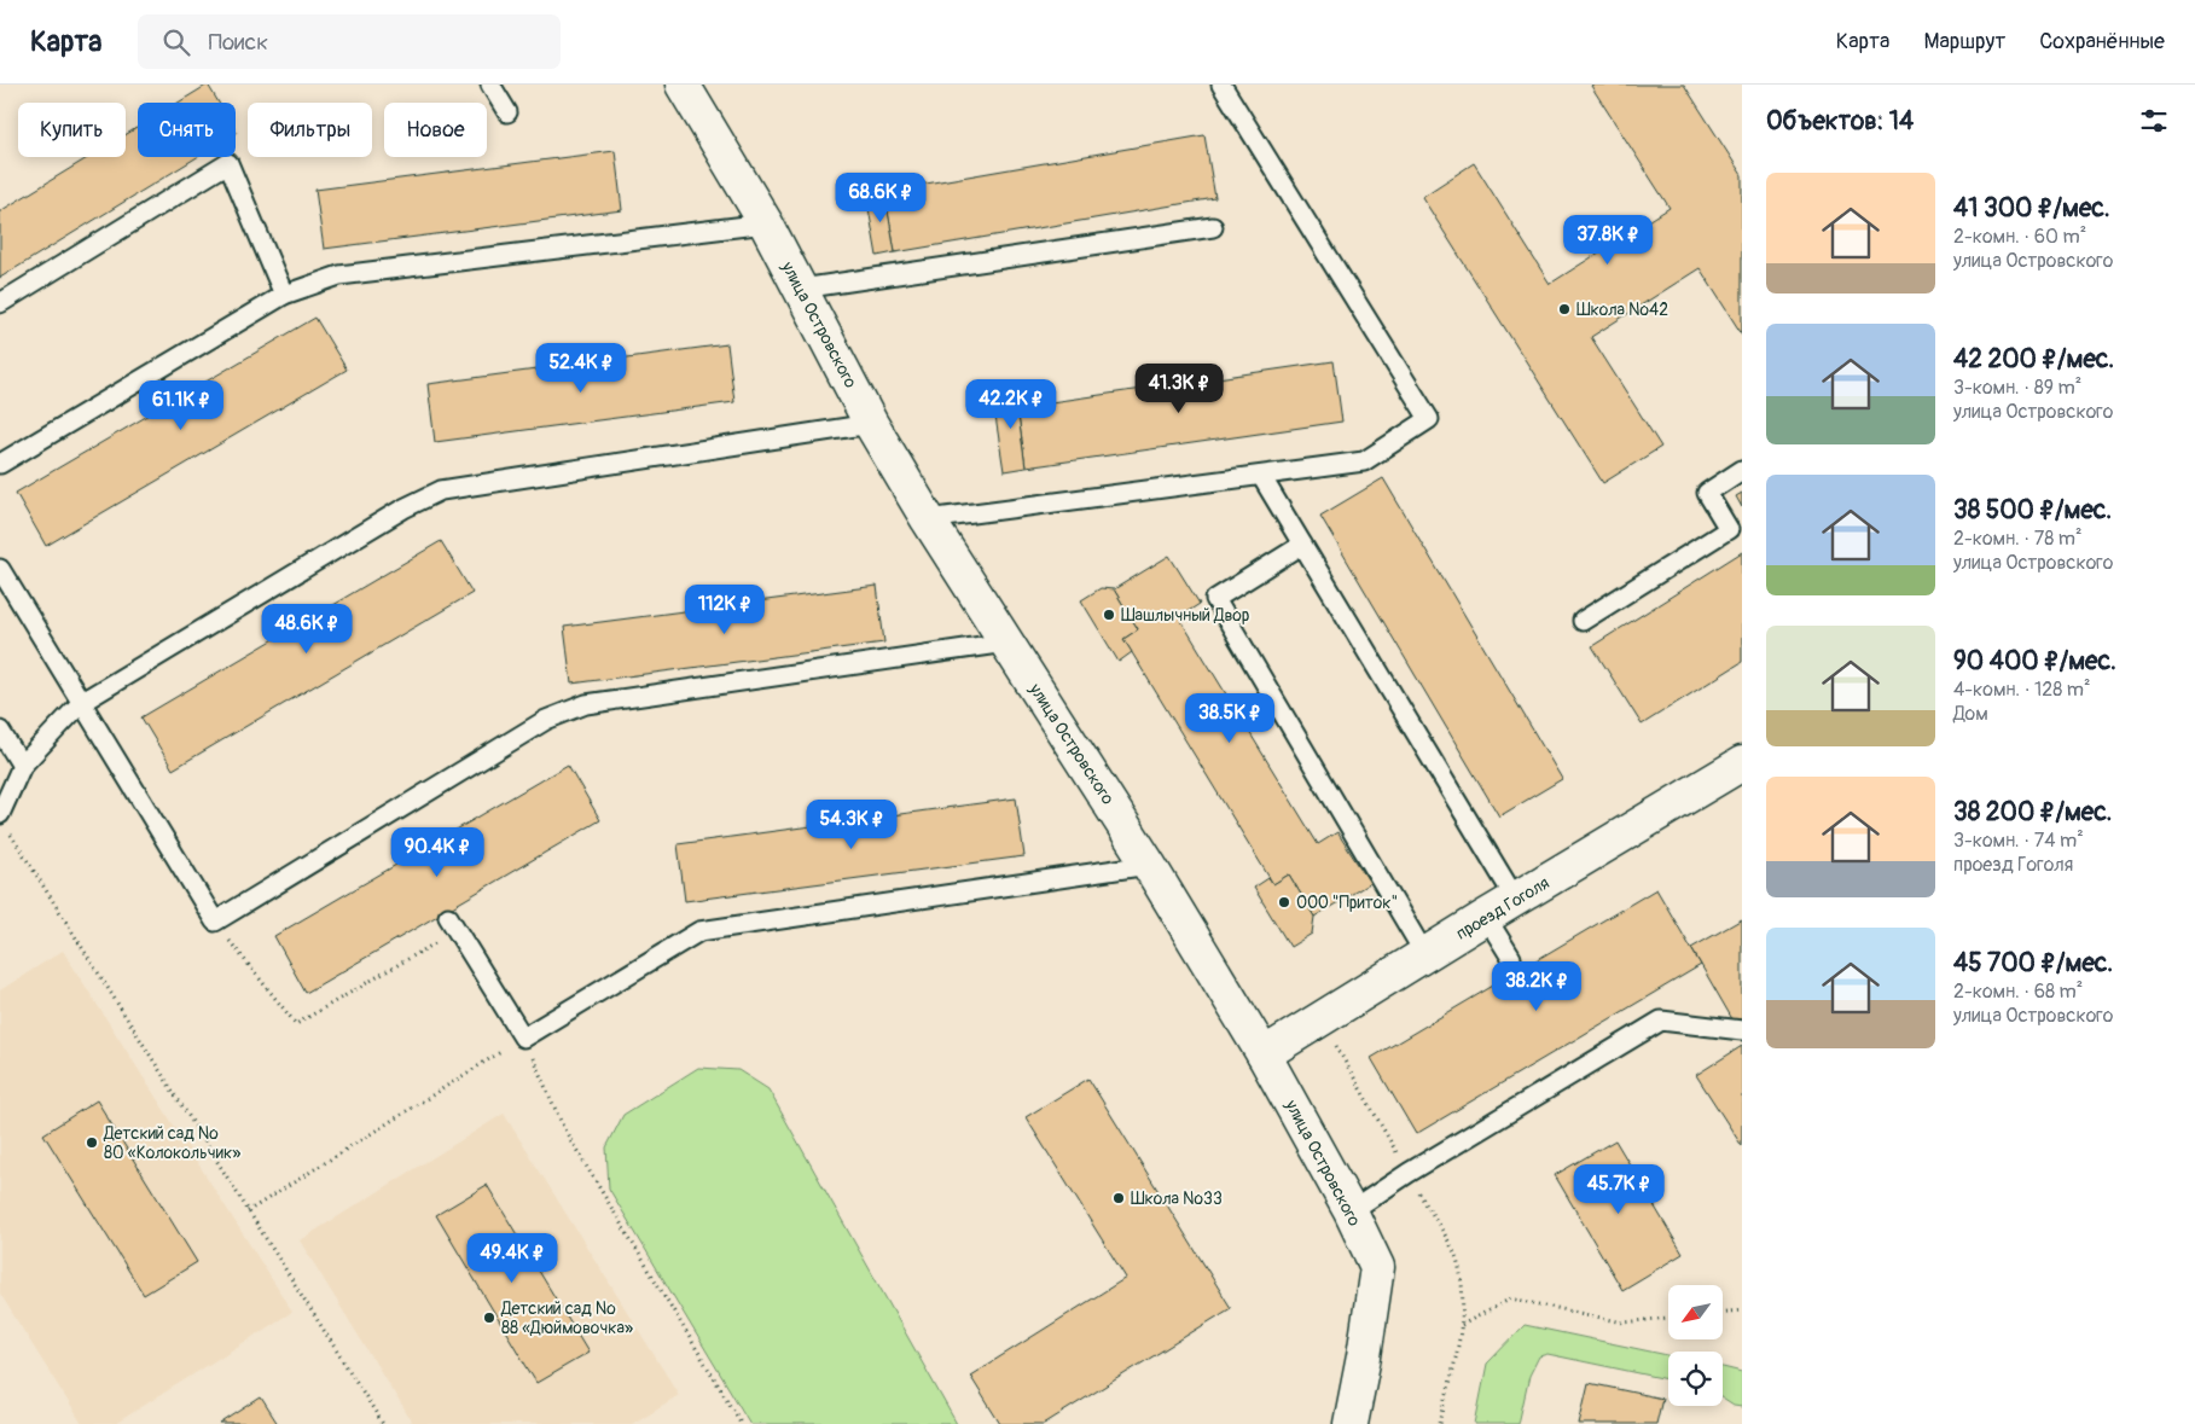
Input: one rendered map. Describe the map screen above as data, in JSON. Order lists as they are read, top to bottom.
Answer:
{
  "streets": {
    "street": ["улица Островского", "проезд Гоголя"]
  },
  "crossings": [
    ["улица Островского", "проезд Гоголя"]
  ],
  "places": [
    "Школа №42",
    "Шашлычный Двор",
    "ООО \"Приток\"",
    "Детский сад № 80 «Колокольчик»",
    "Школа №33",
    "Детский сад № 88 «Дюймовочка»"
  ],
  "north": "bottom left",
  "page": {
    "header": "Карта",
    "search": "Поиск",
    "nav": ["Карта", "Маршрут", "Сохранённые"],
    "heading": "Объектов: 14",
    "chip": [
      "Купить",
      "Снять",
      "Фильтры",
      "Новое"
    ],
    "list": [
      {
        "name": "41 300 ₽/мес.",
        "note": "2-комн. · 60 m² · улица Островского"
      },
      {
        "name": "42 200 ₽/мес.",
        "note": "3-комн. · 89 m² · улица Островского"
      },
      {
        "name": "38 500 ₽/мес.",
        "note": "2-комн. · 78 m² · улица Островского"
      },
      {
        "name": "90 400 ₽/мес.",
        "note": "4-комн. · 128 m² · Дом"
      },
      {
        "name": "38 200 ₽/мес.",
        "note": "3-комн. · 74 m² · проезд Гоголя"
      },
      {
        "name": "45 700 ₽/мес.",
        "note": "2-комн. · 68 m² · улица Островского"
      }
    ],
    "price": [
      "68.6K ₽",
      "37.8K ₽",
      "52.4K ₽",
      "41.3K ₽",
      "42.2K ₽",
      "61.1K ₽",
      "112K ₽",
      "48.6K ₽",
      "38.5K ₽",
      "54.3K ₽",
      "90.4K ₽",
      "38.2K ₽",
      "45.7K ₽",
      "49.4K ₽"
    ]
  }
}
